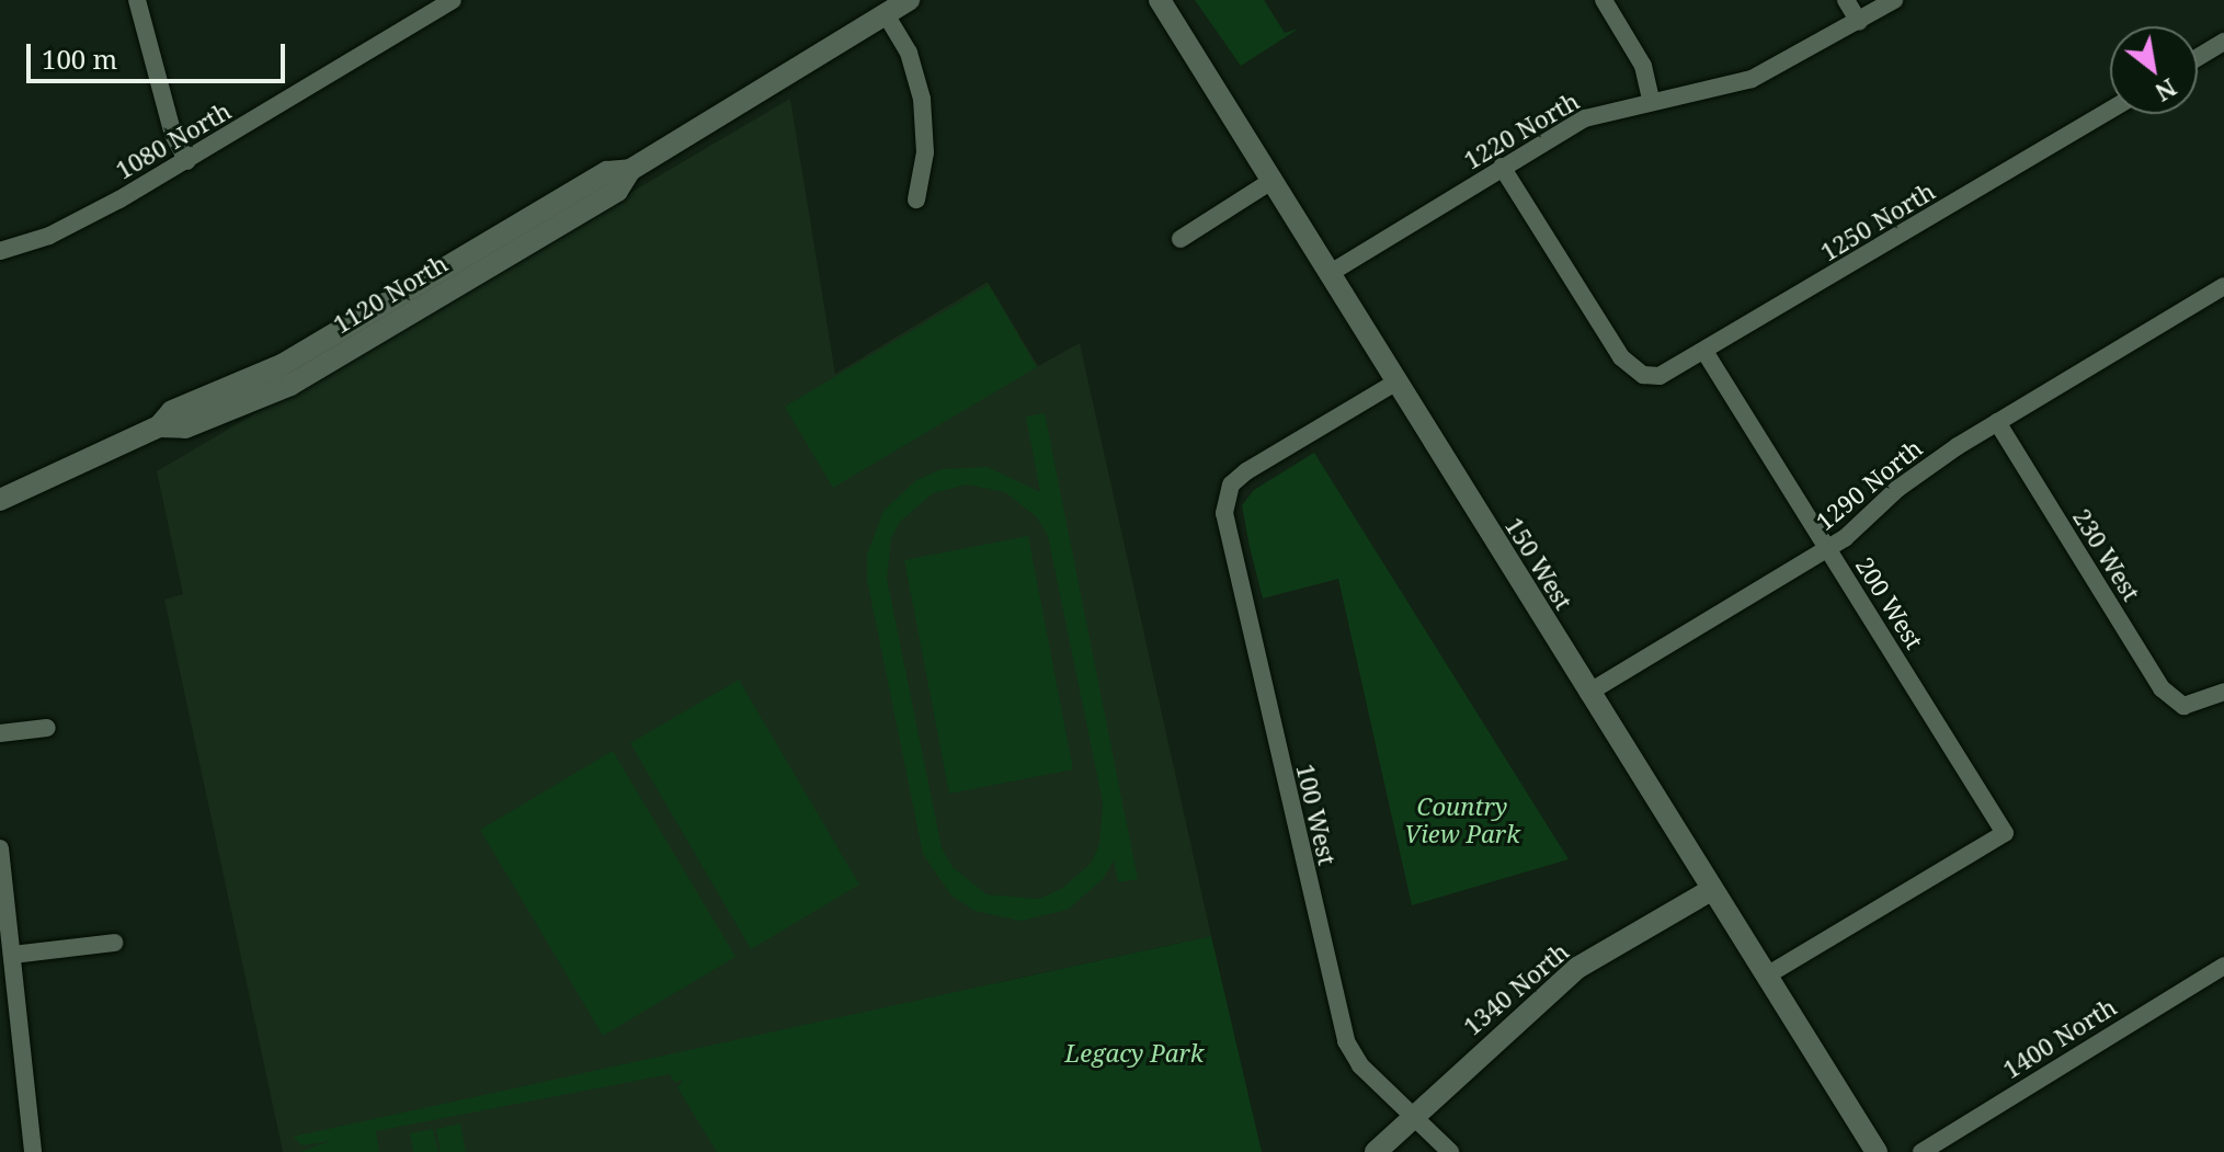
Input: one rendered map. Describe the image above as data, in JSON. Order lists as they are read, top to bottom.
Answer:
{
  "streets": {
    "street": [
      "1220 North",
      "1080 North",
      "1250 North",
      "1120 North",
      "1290 North",
      "230 West",
      "150 West",
      "200 West",
      "100 West",
      "1340 North",
      "1400 North"
    ]
  },
  "crossings": [
    ["1220 North", "1250 North"],
    ["1220 North", "150 West"],
    ["1250 North", "200 West"],
    ["1290 North", "230 West"],
    ["1290 North", "150 West"],
    ["1290 North", "200 West"],
    ["150 West", "200 West"],
    ["150 West", "100 West"],
    ["150 West", "1340 North"],
    ["100 West", "1340 North"]
  ],
  "parks": ["Country View Park", "Legacy Park"],
  "scale_bar": "100 m",
  "north": "bottom right"
}
